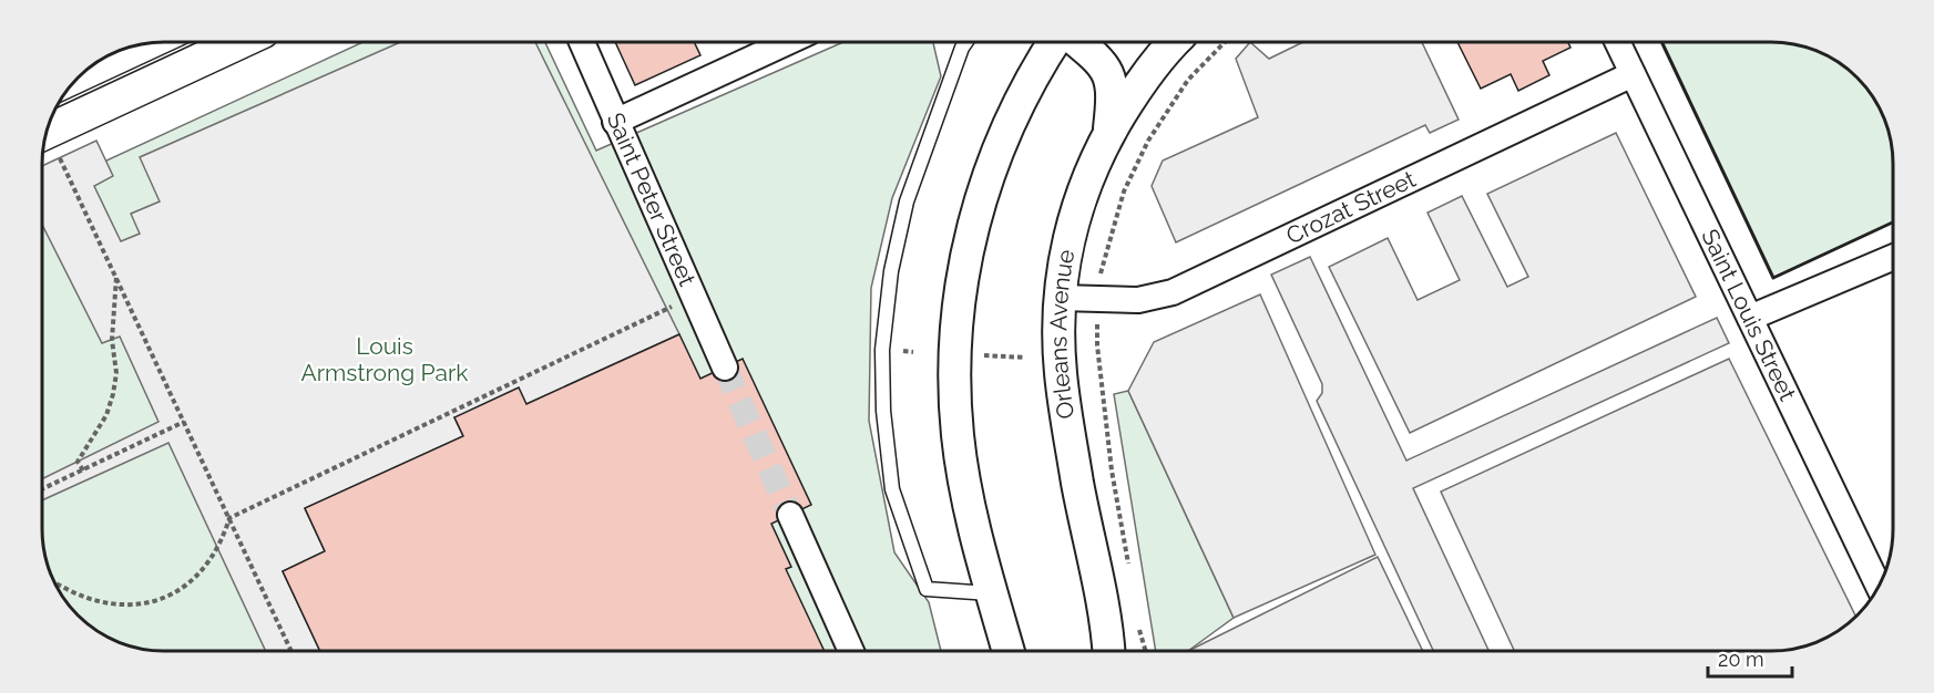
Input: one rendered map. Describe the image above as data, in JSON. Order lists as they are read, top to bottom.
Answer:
{
  "streets": {
    "street": [
      "Saint Peter Street",
      "Crozat Street",
      "Saint Louis Street",
      "Orleans Avenue"
    ]
  },
  "crossings": [
    ["Crozat Street", "Saint Louis Street"],
    ["Crozat Street", "Orleans Avenue"]
  ],
  "parks": ["Louis Armstrong Park"],
  "scale_bar": "20 m"
}
